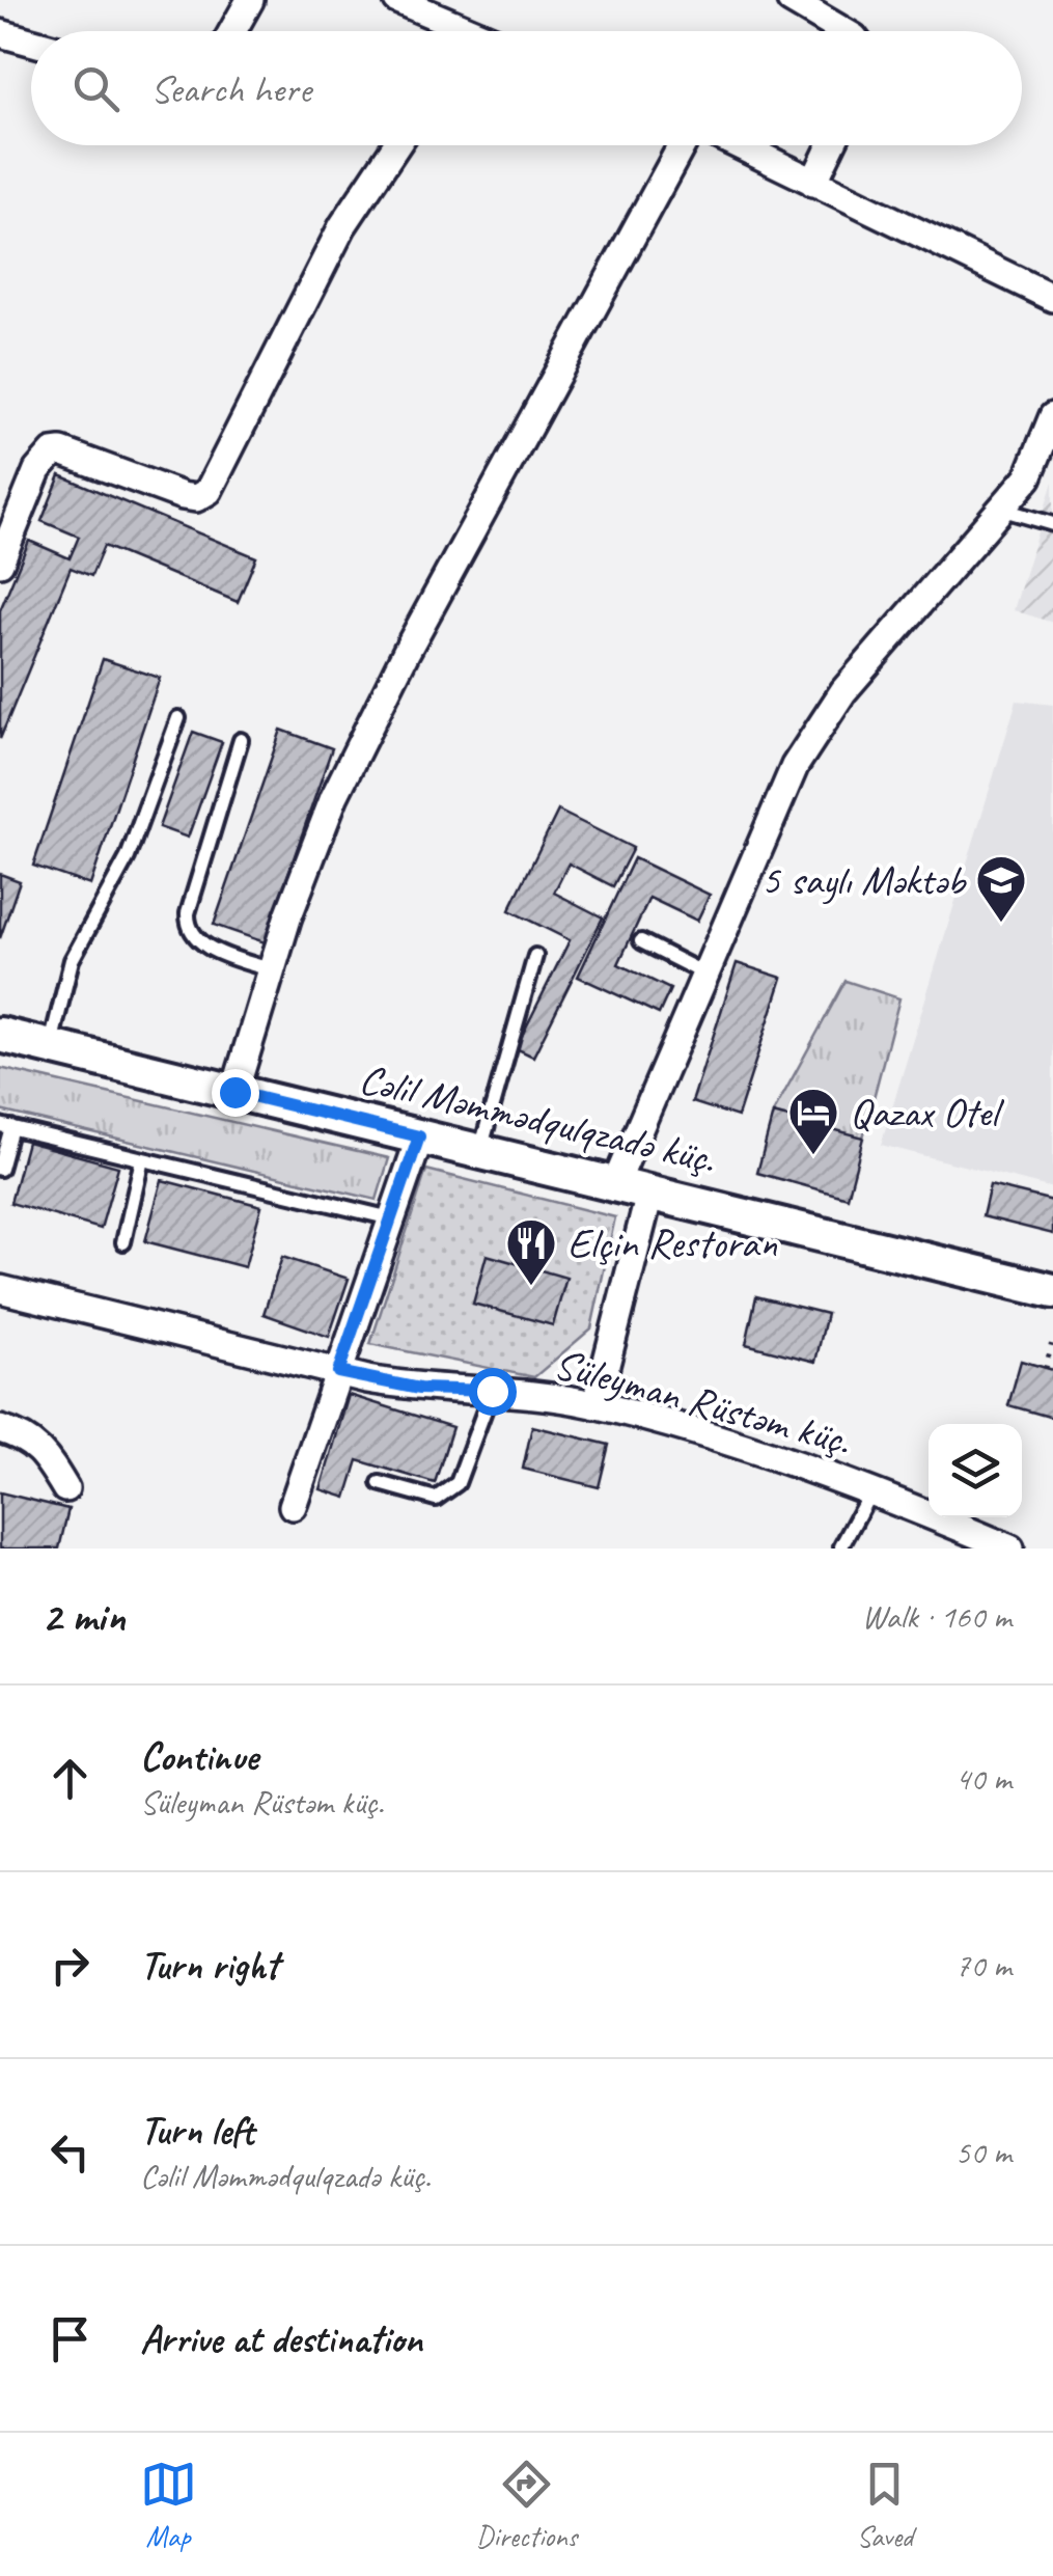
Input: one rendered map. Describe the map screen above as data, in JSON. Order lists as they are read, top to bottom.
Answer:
{
  "streets": {
    "street": ["Cəlil Məmmədqulqzadə küç.", "Süleyman Rüstəm küç."]
  },
  "places": {
    "school or university": ["5 saylı Məktəb"],
    "hotel": ["Qazax Otel"],
    "restaurant": ["Elçin Restoran"]
  },
  "page": {
    "search": "Search here",
    "heading": ["2 min", "Walk · 160 m"],
    "list": [
      ["Continue", "Süleyman Rüstəm küç.", "40 m"],
      ["Turn right", "70 m"],
      ["Turn left", "Cəlil Məmmədqulqzadə küç.", "50 m"],
      "Arrive at destination"
    ],
    "nav": ["Map", "Directions", "Saved"]
  }
}
